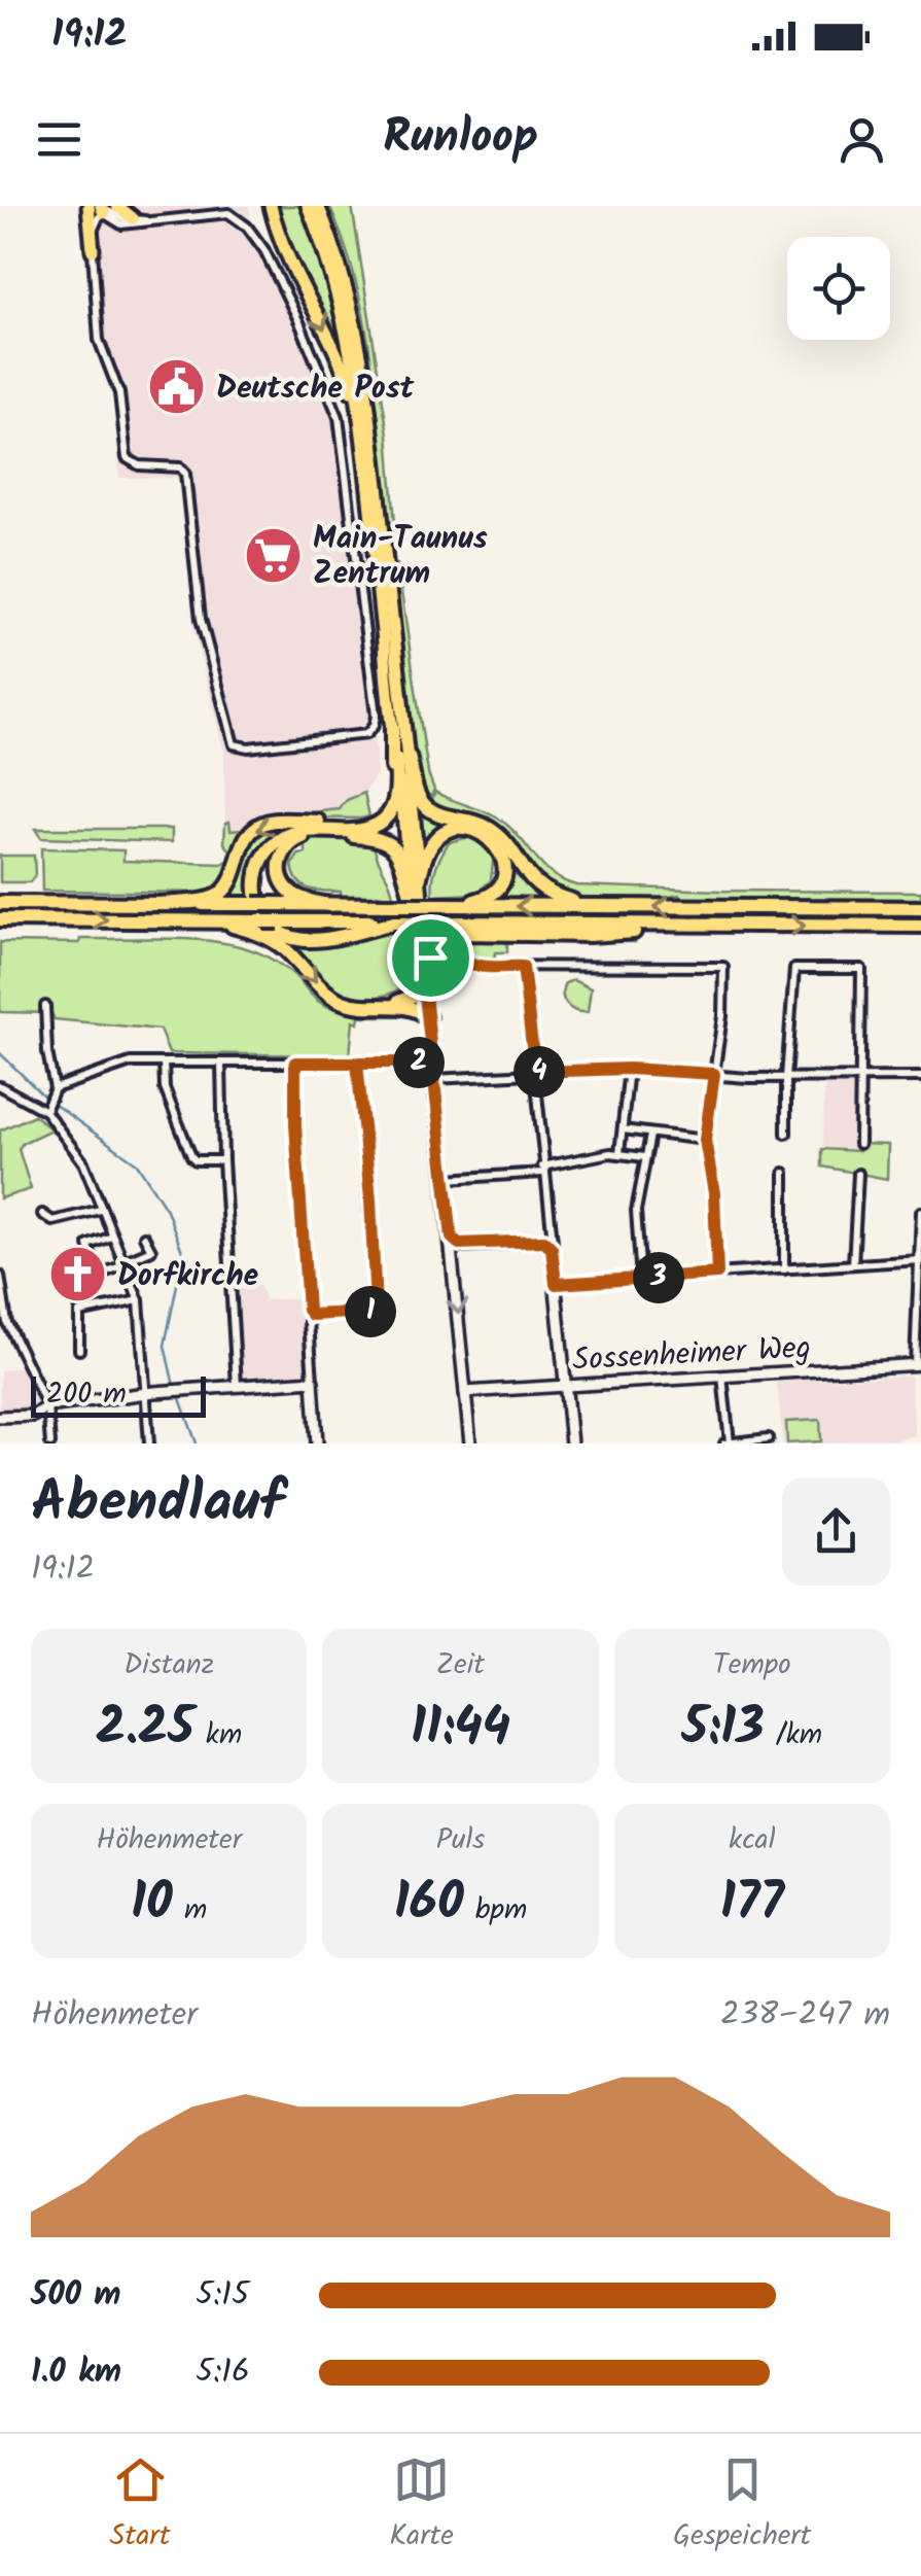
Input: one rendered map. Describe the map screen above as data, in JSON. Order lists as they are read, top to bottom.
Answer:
{
  "streets": {
    "street": ["Sossenheimer Weg"]
  },
  "places": {
    "public building": ["Deutsche Post"],
    "supermarket": ["Main-Taunus Zentrum"],
    "church": ["Dorfkirche"]
  },
  "scale_bar": "200 m",
  "page": {
    "status": "19:12",
    "header": "Runloop",
    "pins": [
      "2",
      "4",
      "3",
      "1"
    ],
    "scale": "200 m",
    "heading": ["Abendlauf", "19:12"],
    "stats": [
      ["Distanz", "2.25 km"],
      ["Zeit", "11:44"],
      ["Tempo", "5:13 /km"],
      ["Höhenmeter", "10 m"],
      ["Puls", "160 bpm"],
      ["kcal", "177"]
    ],
    "chart": ["Höhenmeter", "238–247 m"],
    "list": [
      {
        "name": "500 m",
        "note": "5:15"
      },
      {
        "name": "1.0 km",
        "note": "5:16"
      }
    ],
    "tabs": ["Start", "Karte", "Gespeichert"]
  }
}
